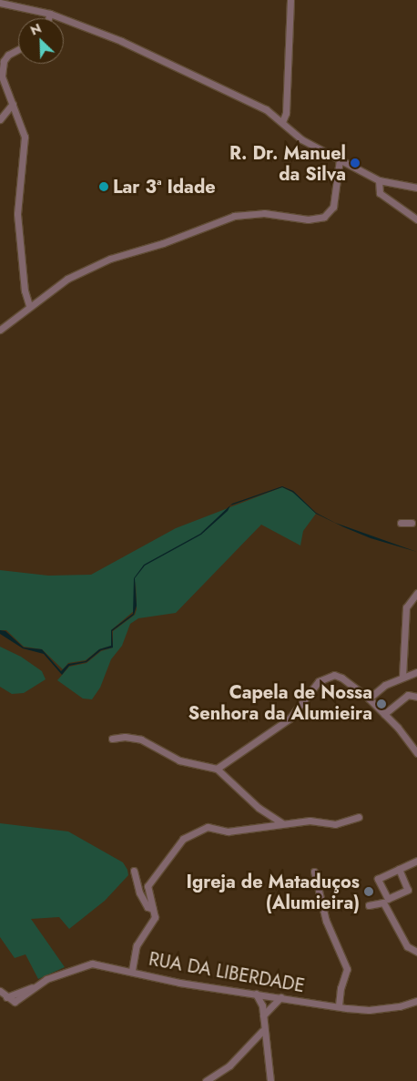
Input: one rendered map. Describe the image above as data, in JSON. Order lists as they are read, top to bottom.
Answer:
{
  "streets": {
    "street": ["RUA DA LIBERDADE"]
  },
  "places": [
    "R. Dr. Manuel da Silva",
    "Lar 3ª Idade",
    "Capela de Nossa Senhora da Alumieira",
    "Igreja de Mataduços (Alumieira)"
  ],
  "north": "top left"
}
